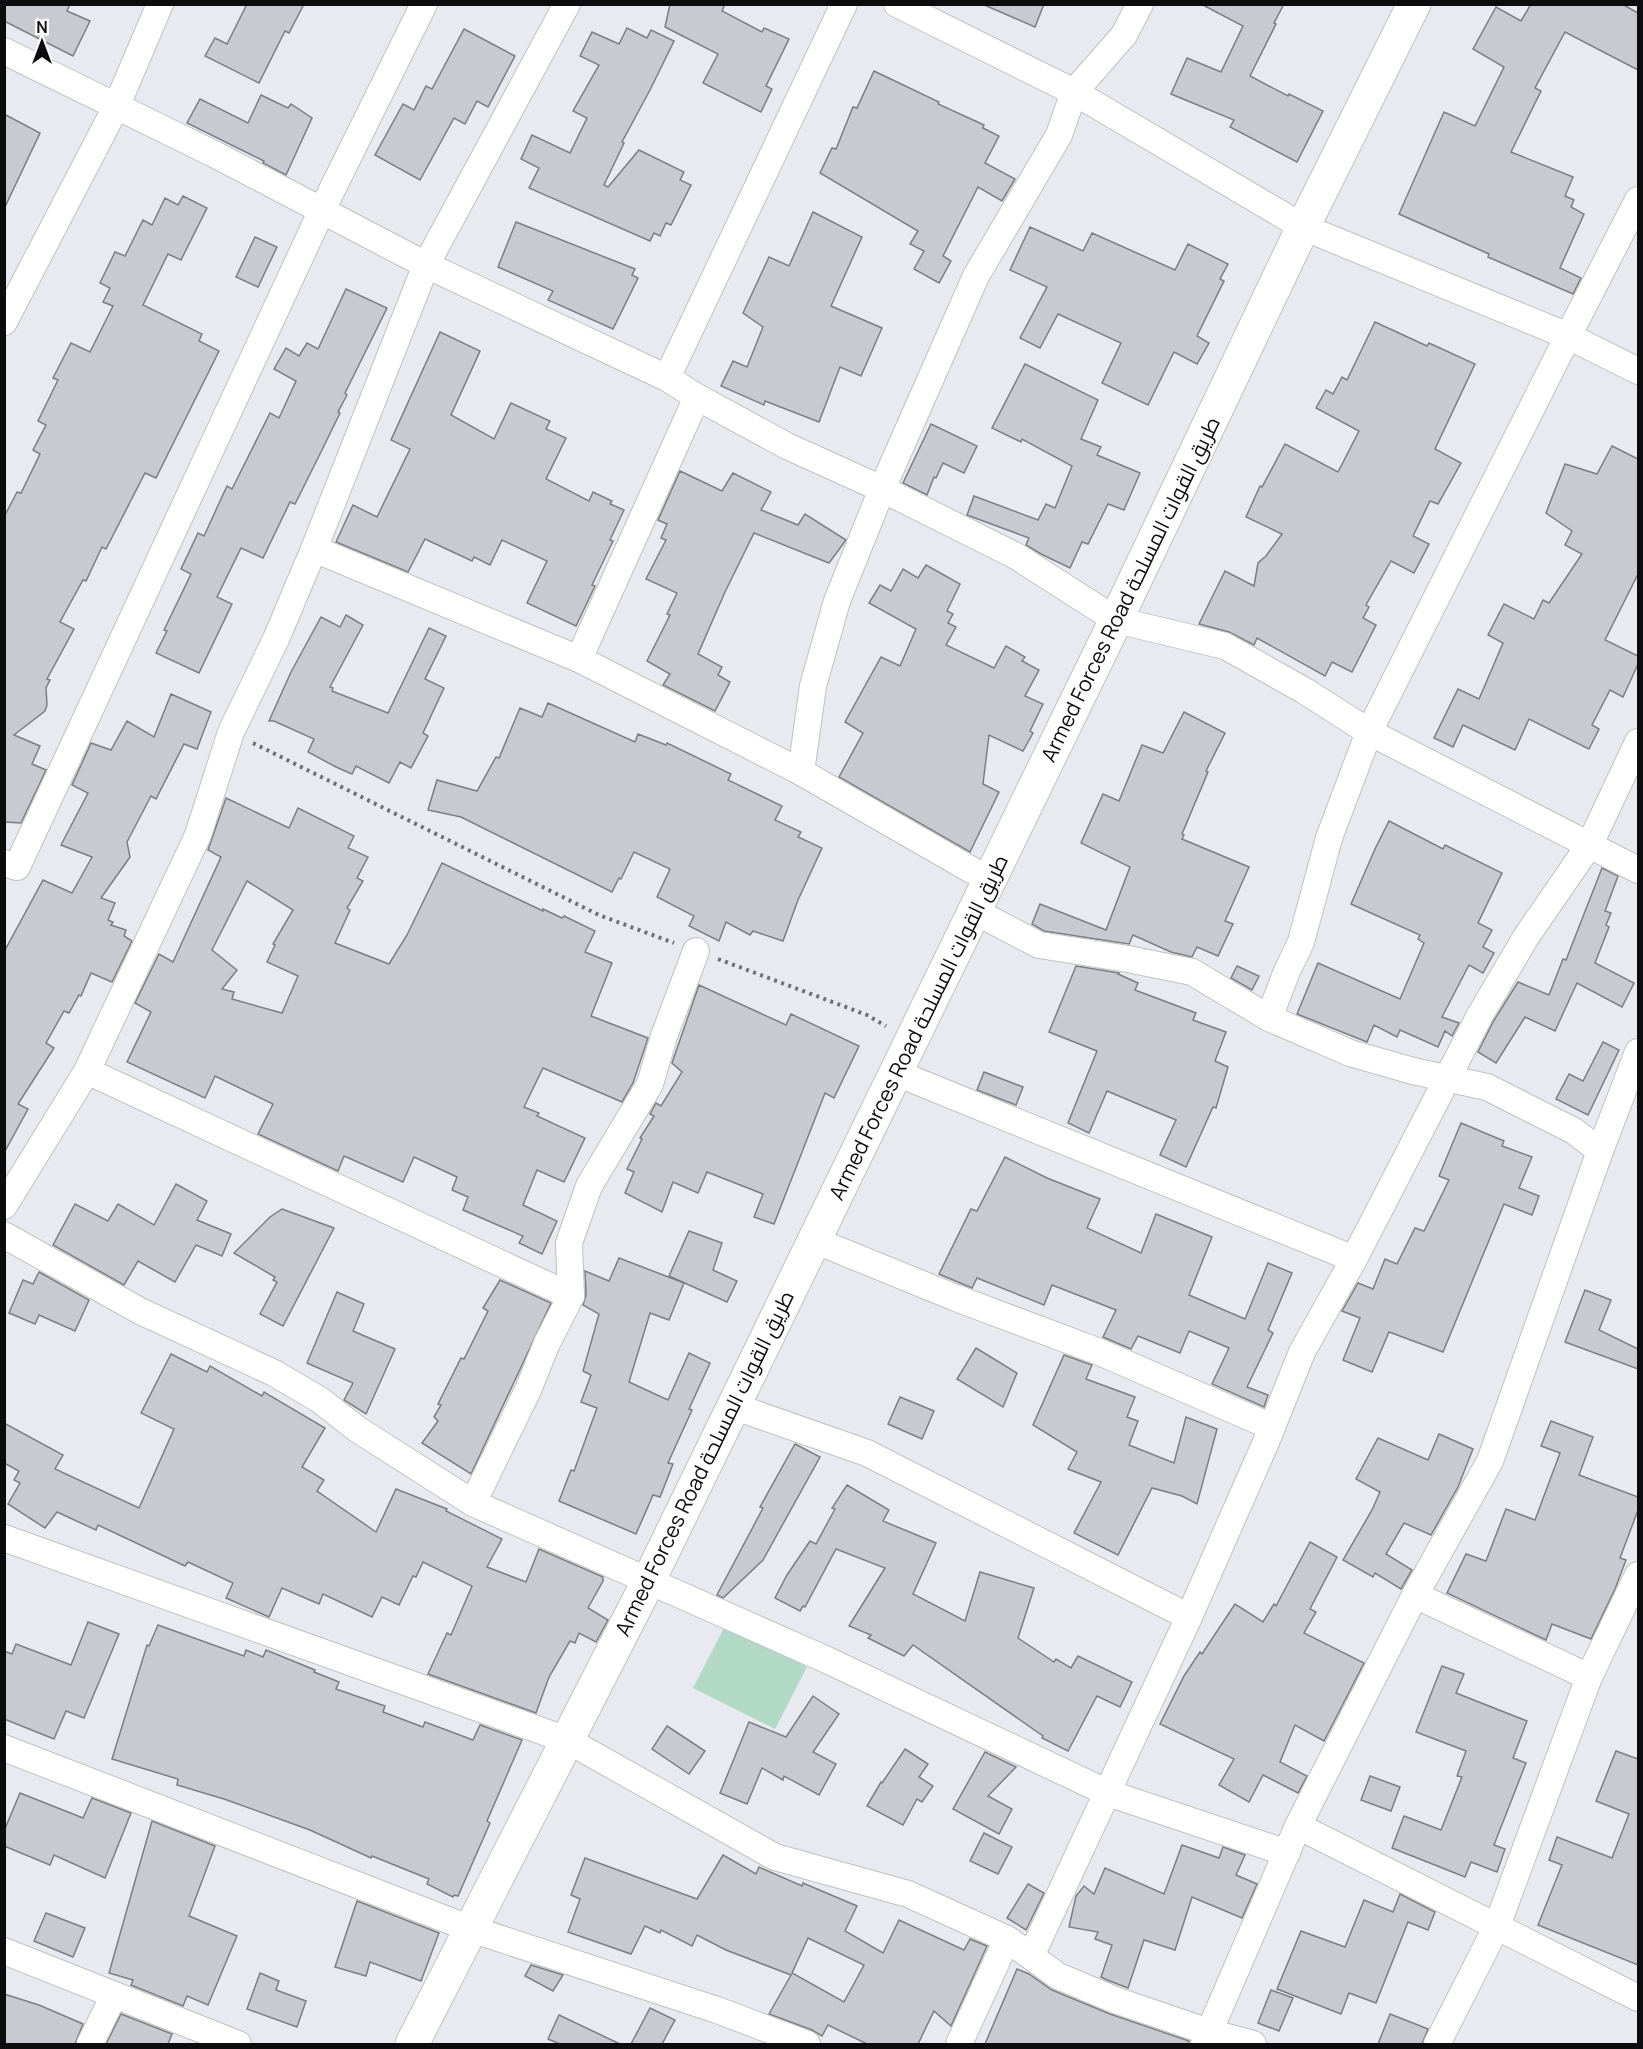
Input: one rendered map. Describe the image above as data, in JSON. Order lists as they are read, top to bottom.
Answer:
{
  "streets": {
    "street": ["Armed Forces Road طريق القوات المسلحة"]
  },
  "north": "top"
}
